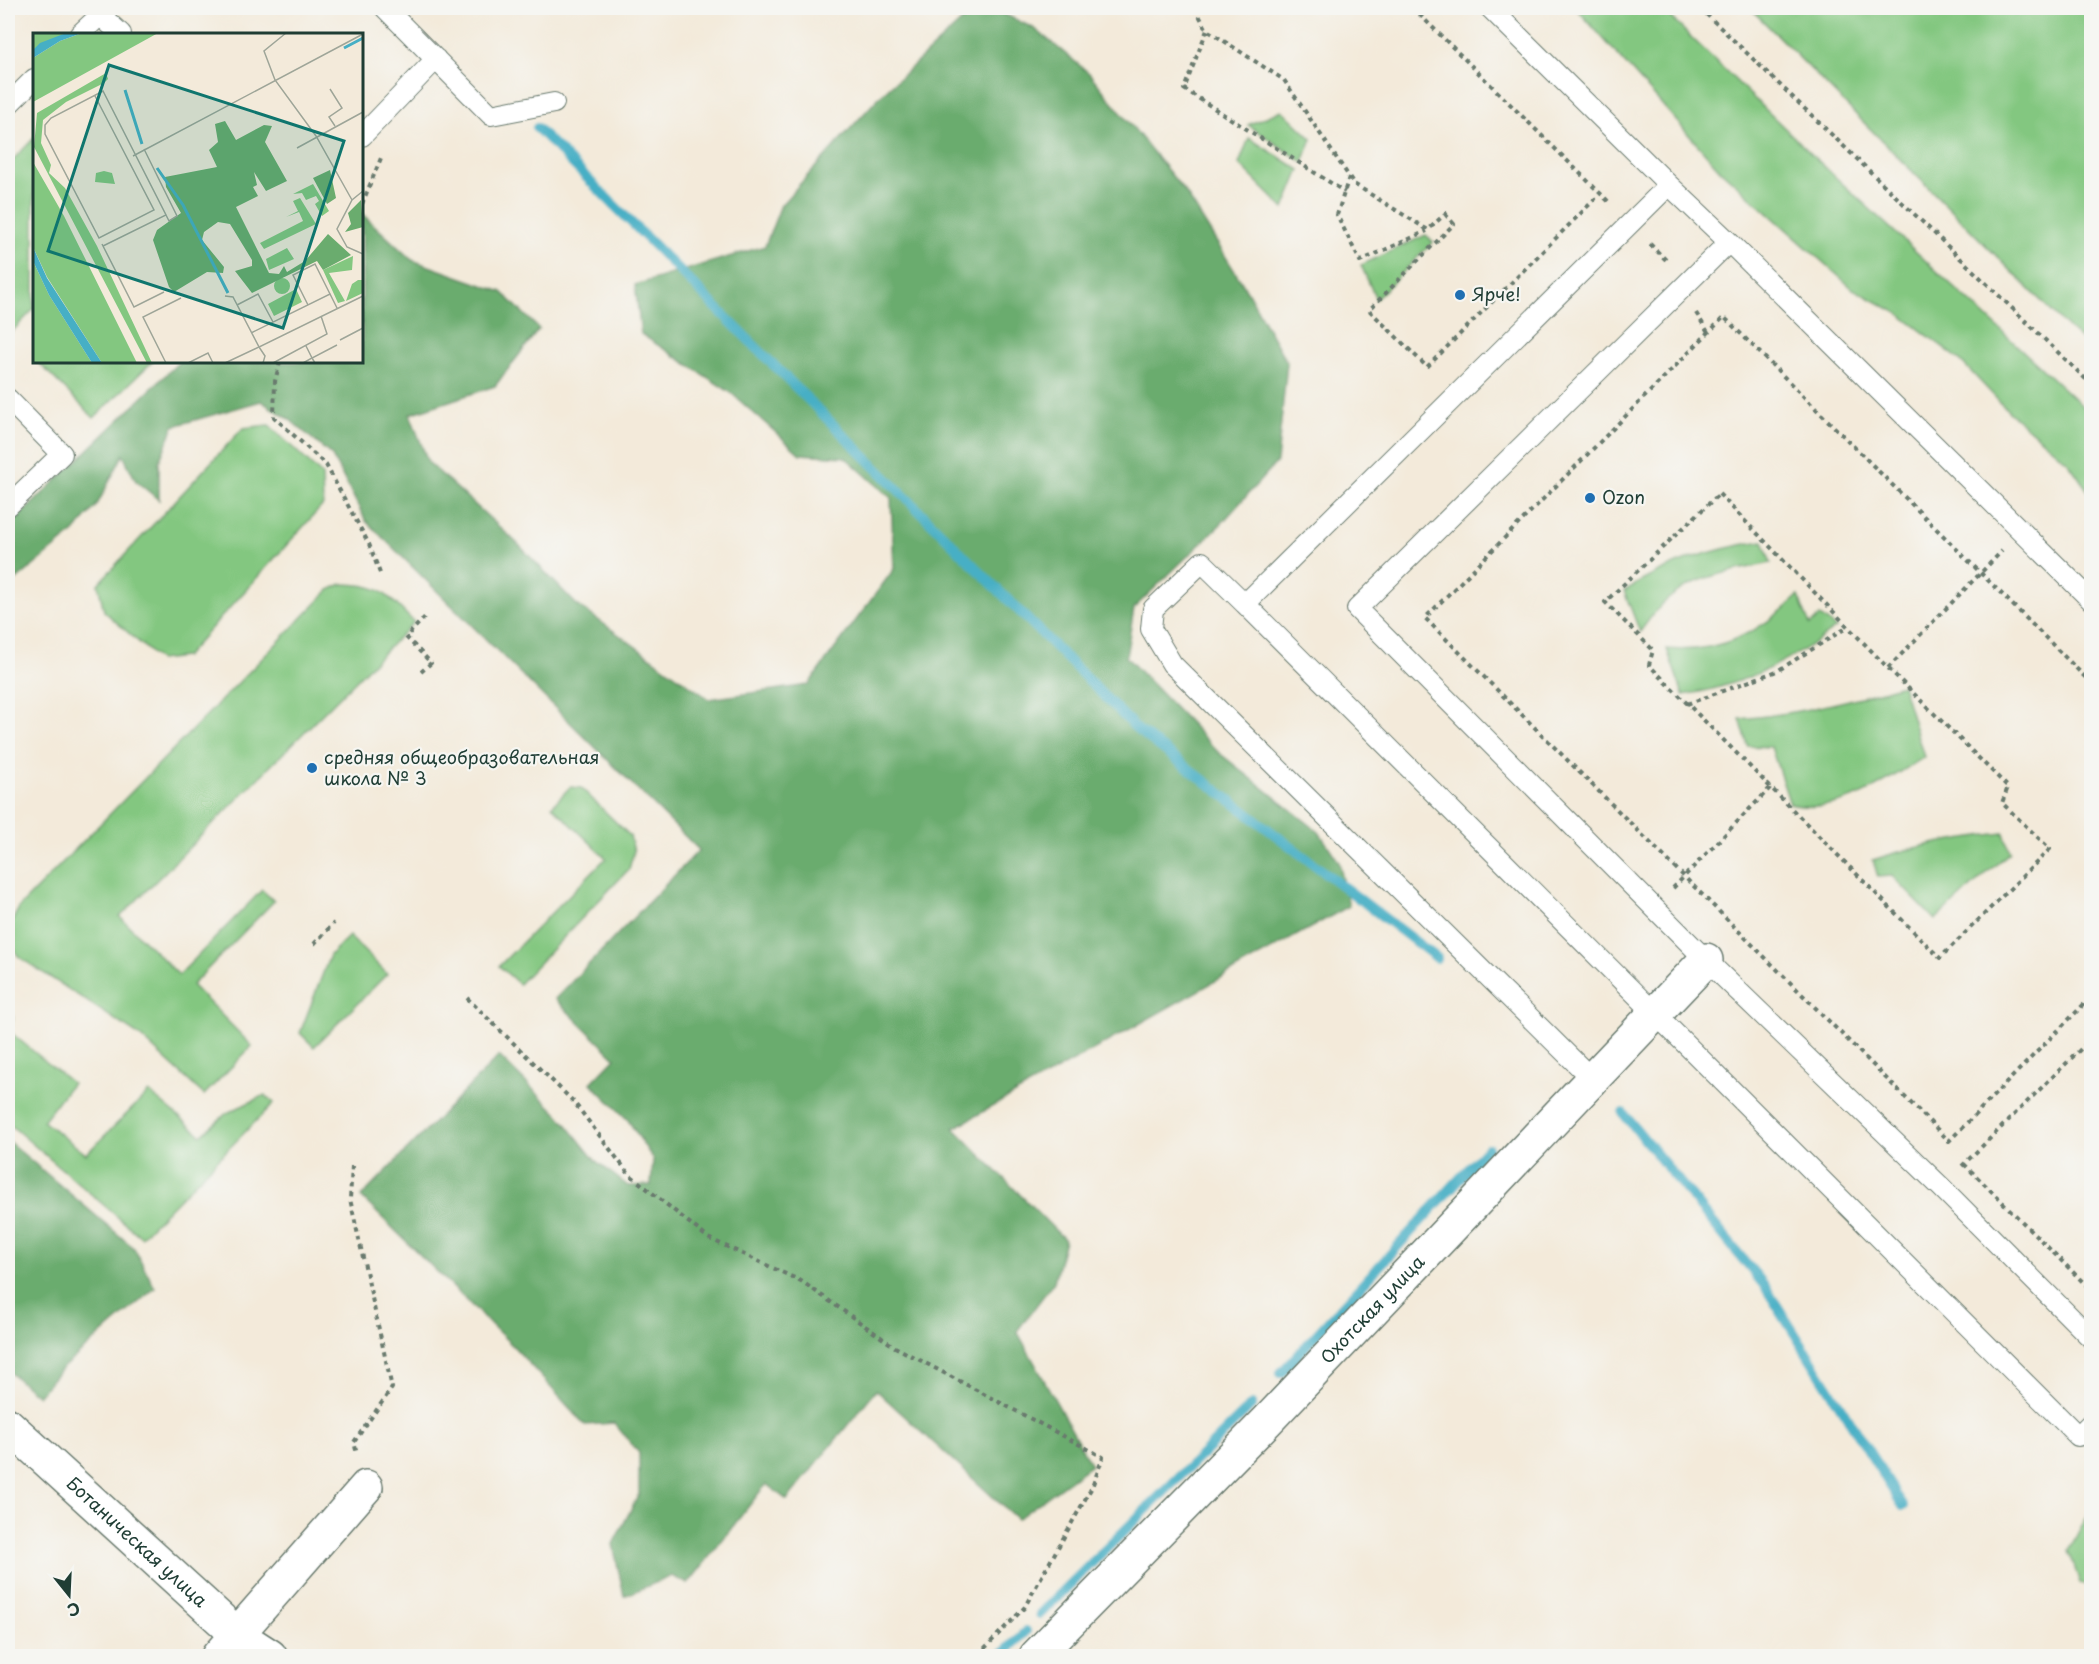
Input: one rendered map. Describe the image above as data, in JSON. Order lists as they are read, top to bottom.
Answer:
{
  "streets": {
    "street": ["Охотская улица", "Ботаническая улица"]
  },
  "places": ["Ярче!", "Ozon", "средняя общеобразовательная школа № 3"],
  "north": "bottom"
}
